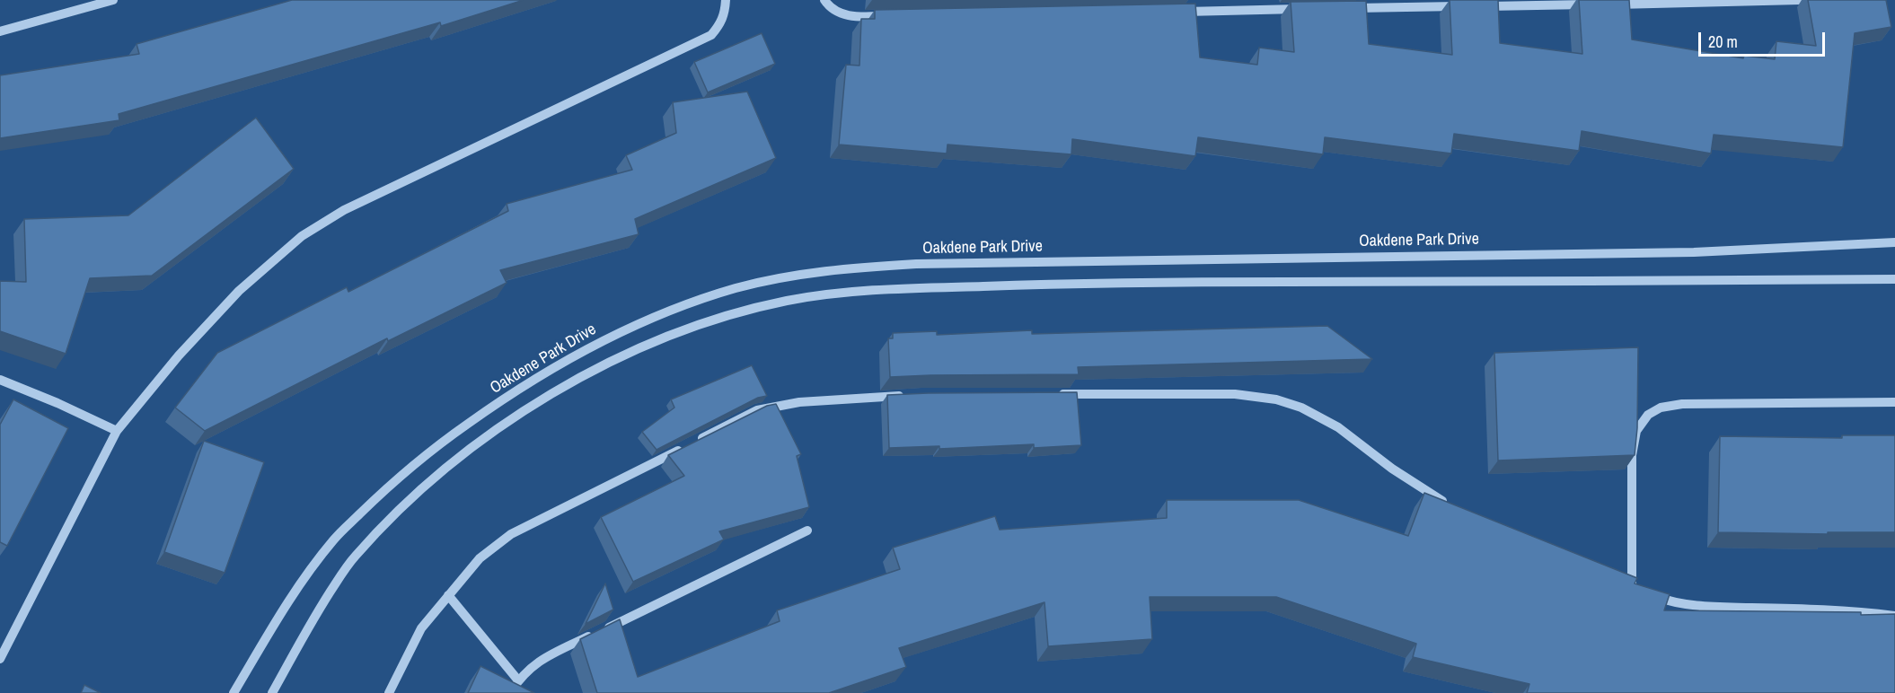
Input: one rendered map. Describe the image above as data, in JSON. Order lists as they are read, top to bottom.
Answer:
{
  "streets": {
    "street": ["Oakdene Park Drive"]
  },
  "scale_bar": "20 m"
}
